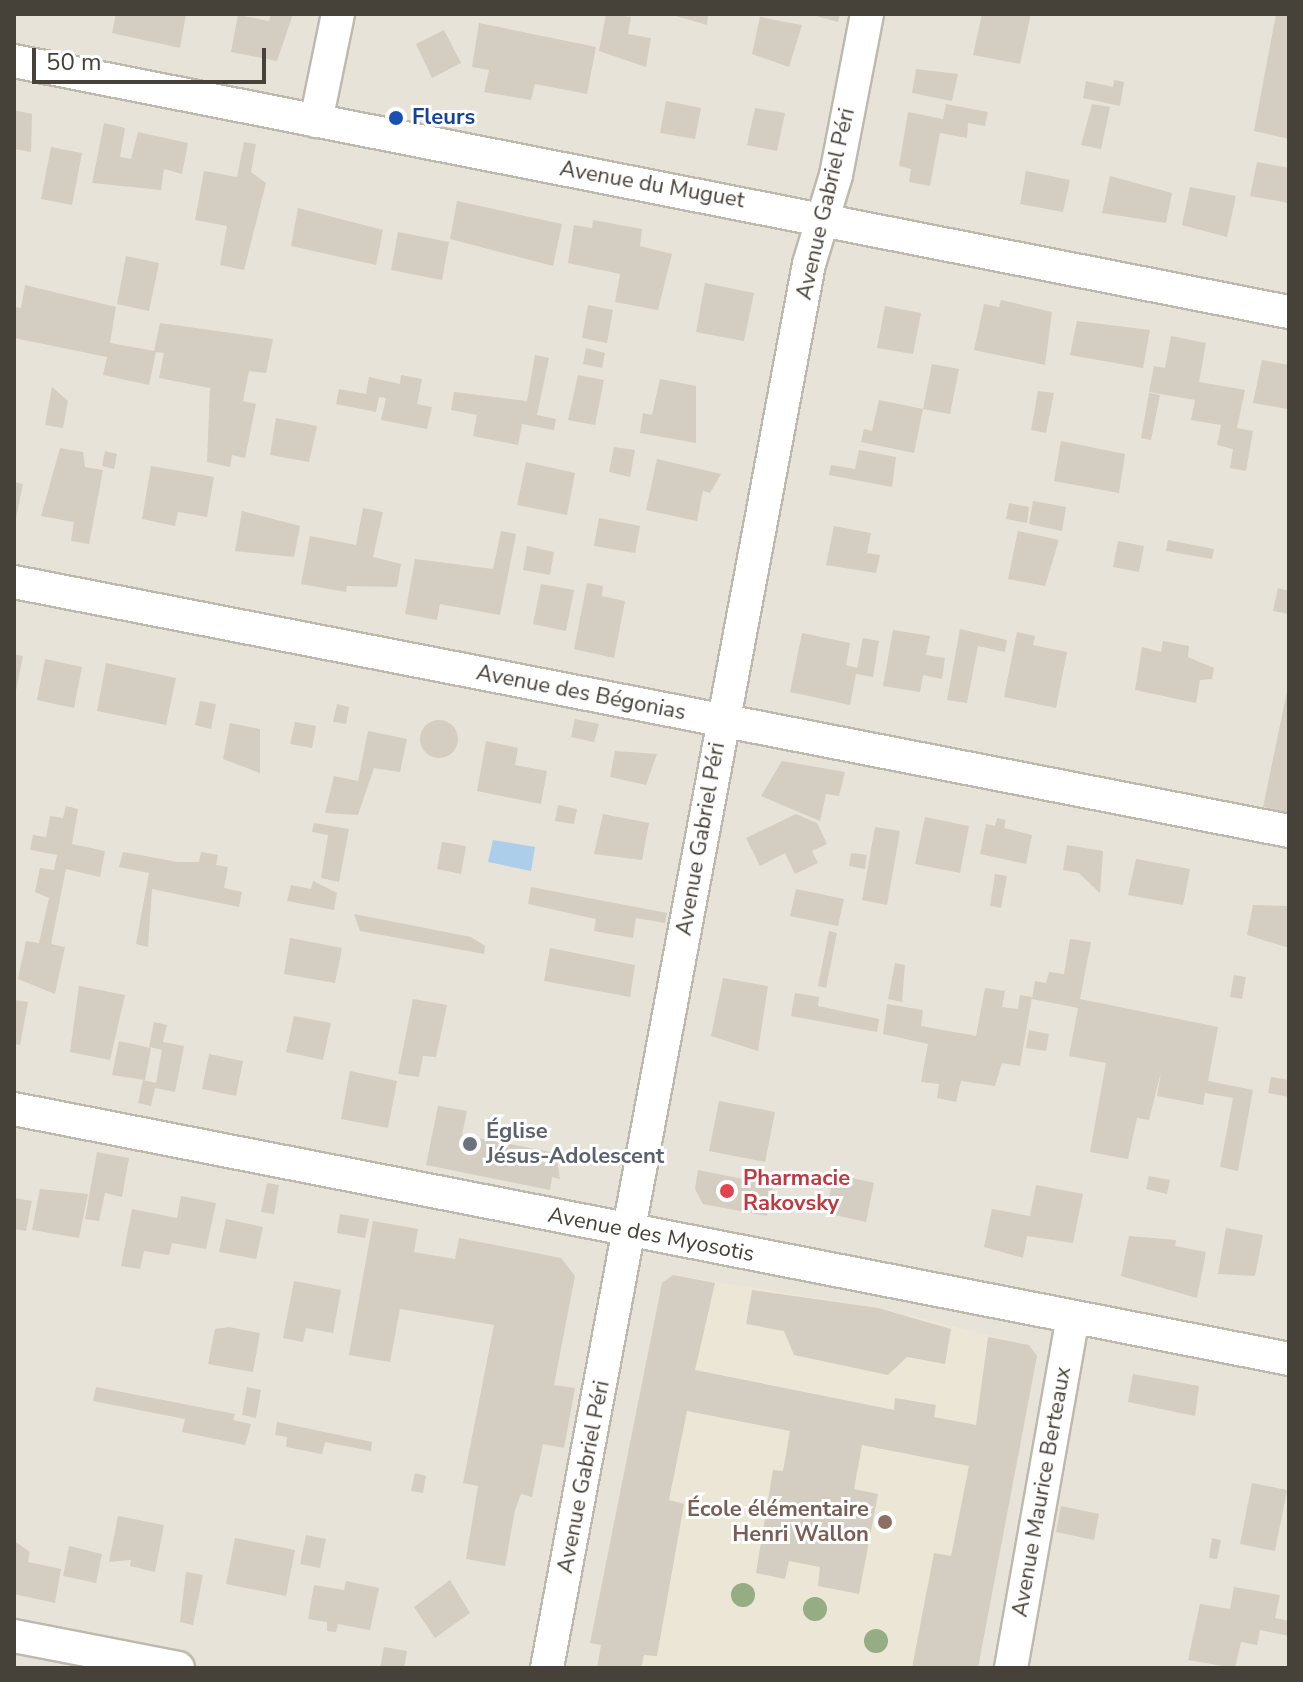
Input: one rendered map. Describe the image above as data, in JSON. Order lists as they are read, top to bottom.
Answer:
{
  "streets": {
    "street": [
      "Avenue du Muguet",
      "Avenue Gabriel Péri",
      "Avenue des Bégonias",
      "Avenue des Myosotis",
      "Avenue Maurice Berteaux"
    ]
  },
  "crossings": [
    ["Avenue du Muguet", "Avenue Gabriel Péri"],
    ["Avenue Gabriel Péri", "Avenue des Bégonias"],
    ["Avenue Gabriel Péri", "Avenue des Myosotis"],
    ["Avenue des Myosotis", "Avenue Maurice Berteaux"]
  ],
  "places": [
    "Fleurs",
    "Église Jésus-Adolescent",
    "Pharmacie Rakovsky",
    "École élémentaire Henri Wallon"
  ],
  "scale_bar": "50 m"
}
